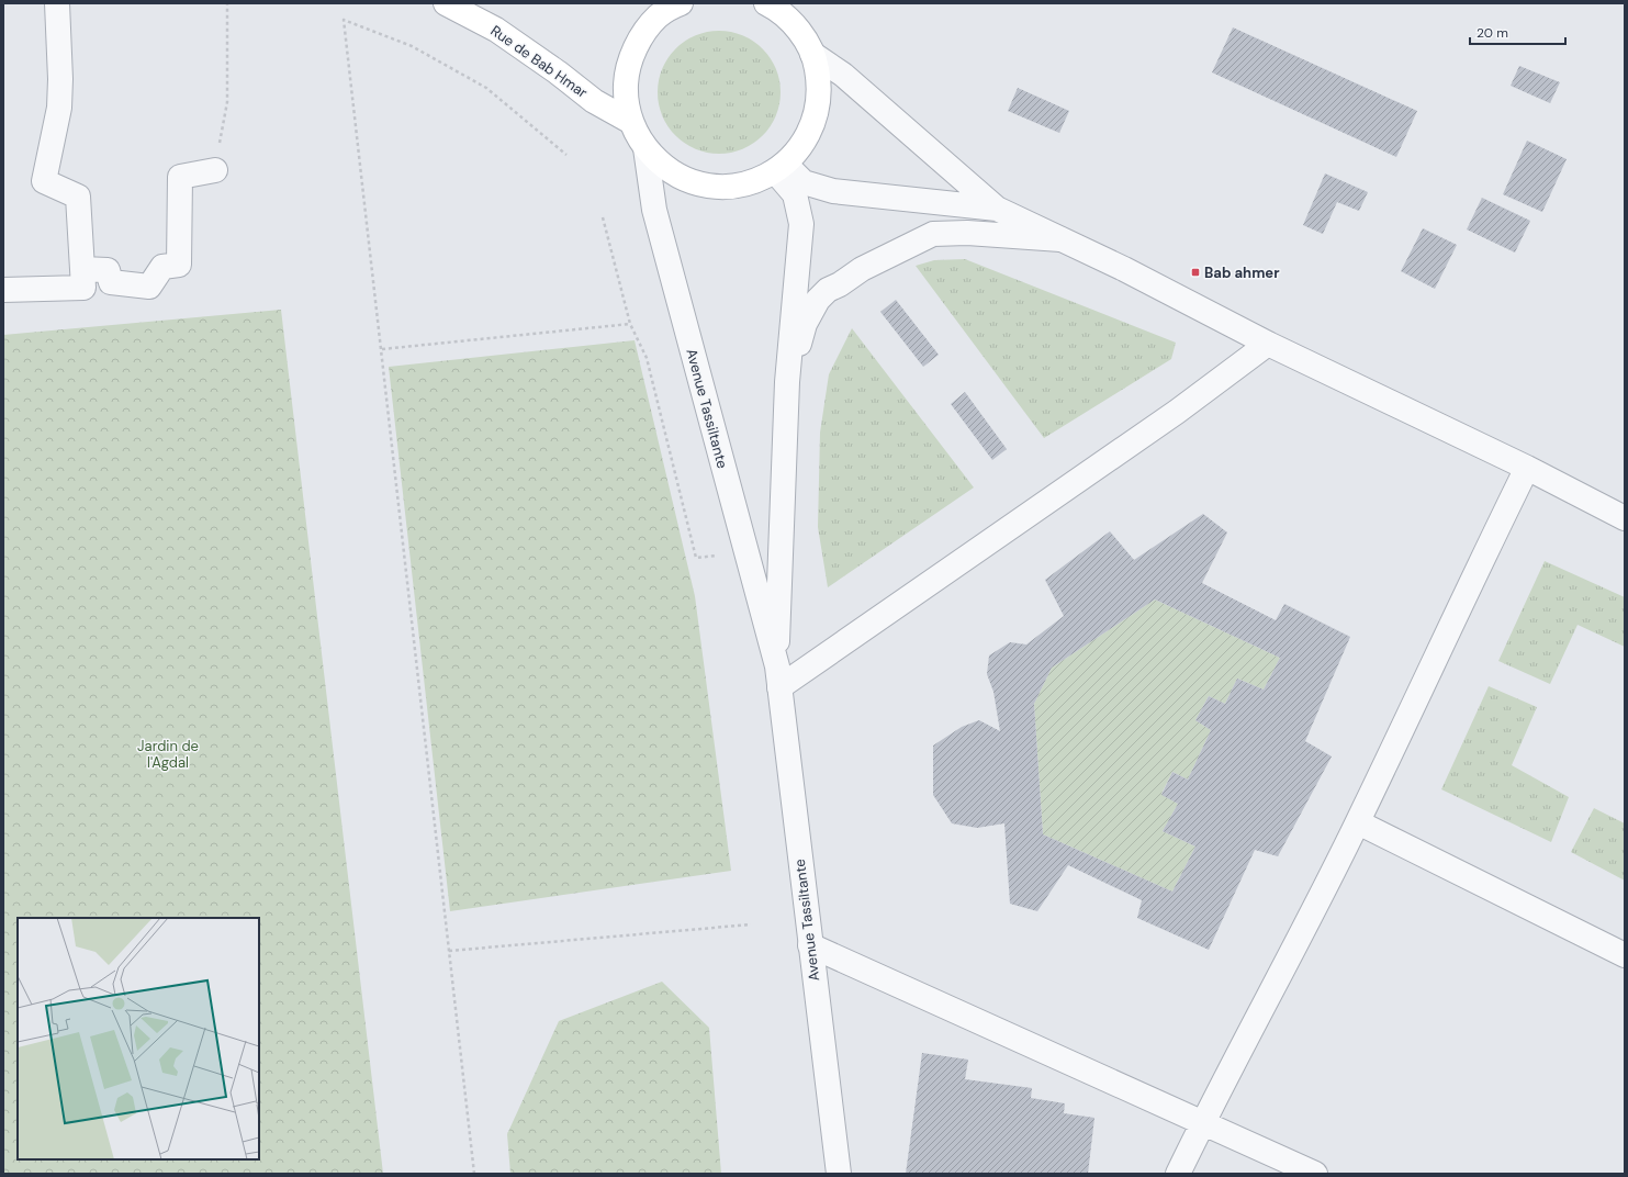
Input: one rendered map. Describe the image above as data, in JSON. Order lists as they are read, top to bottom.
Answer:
{
  "streets": {
    "main road": ["Rue de Bab Hmar"],
    "street": ["Avenue Tassiltante"]
  },
  "parks": ["Jardin de l'Agdal"],
  "places": {
    "transit": ["Bab ahmer"]
  },
  "scale_bar": "20 m"
}
